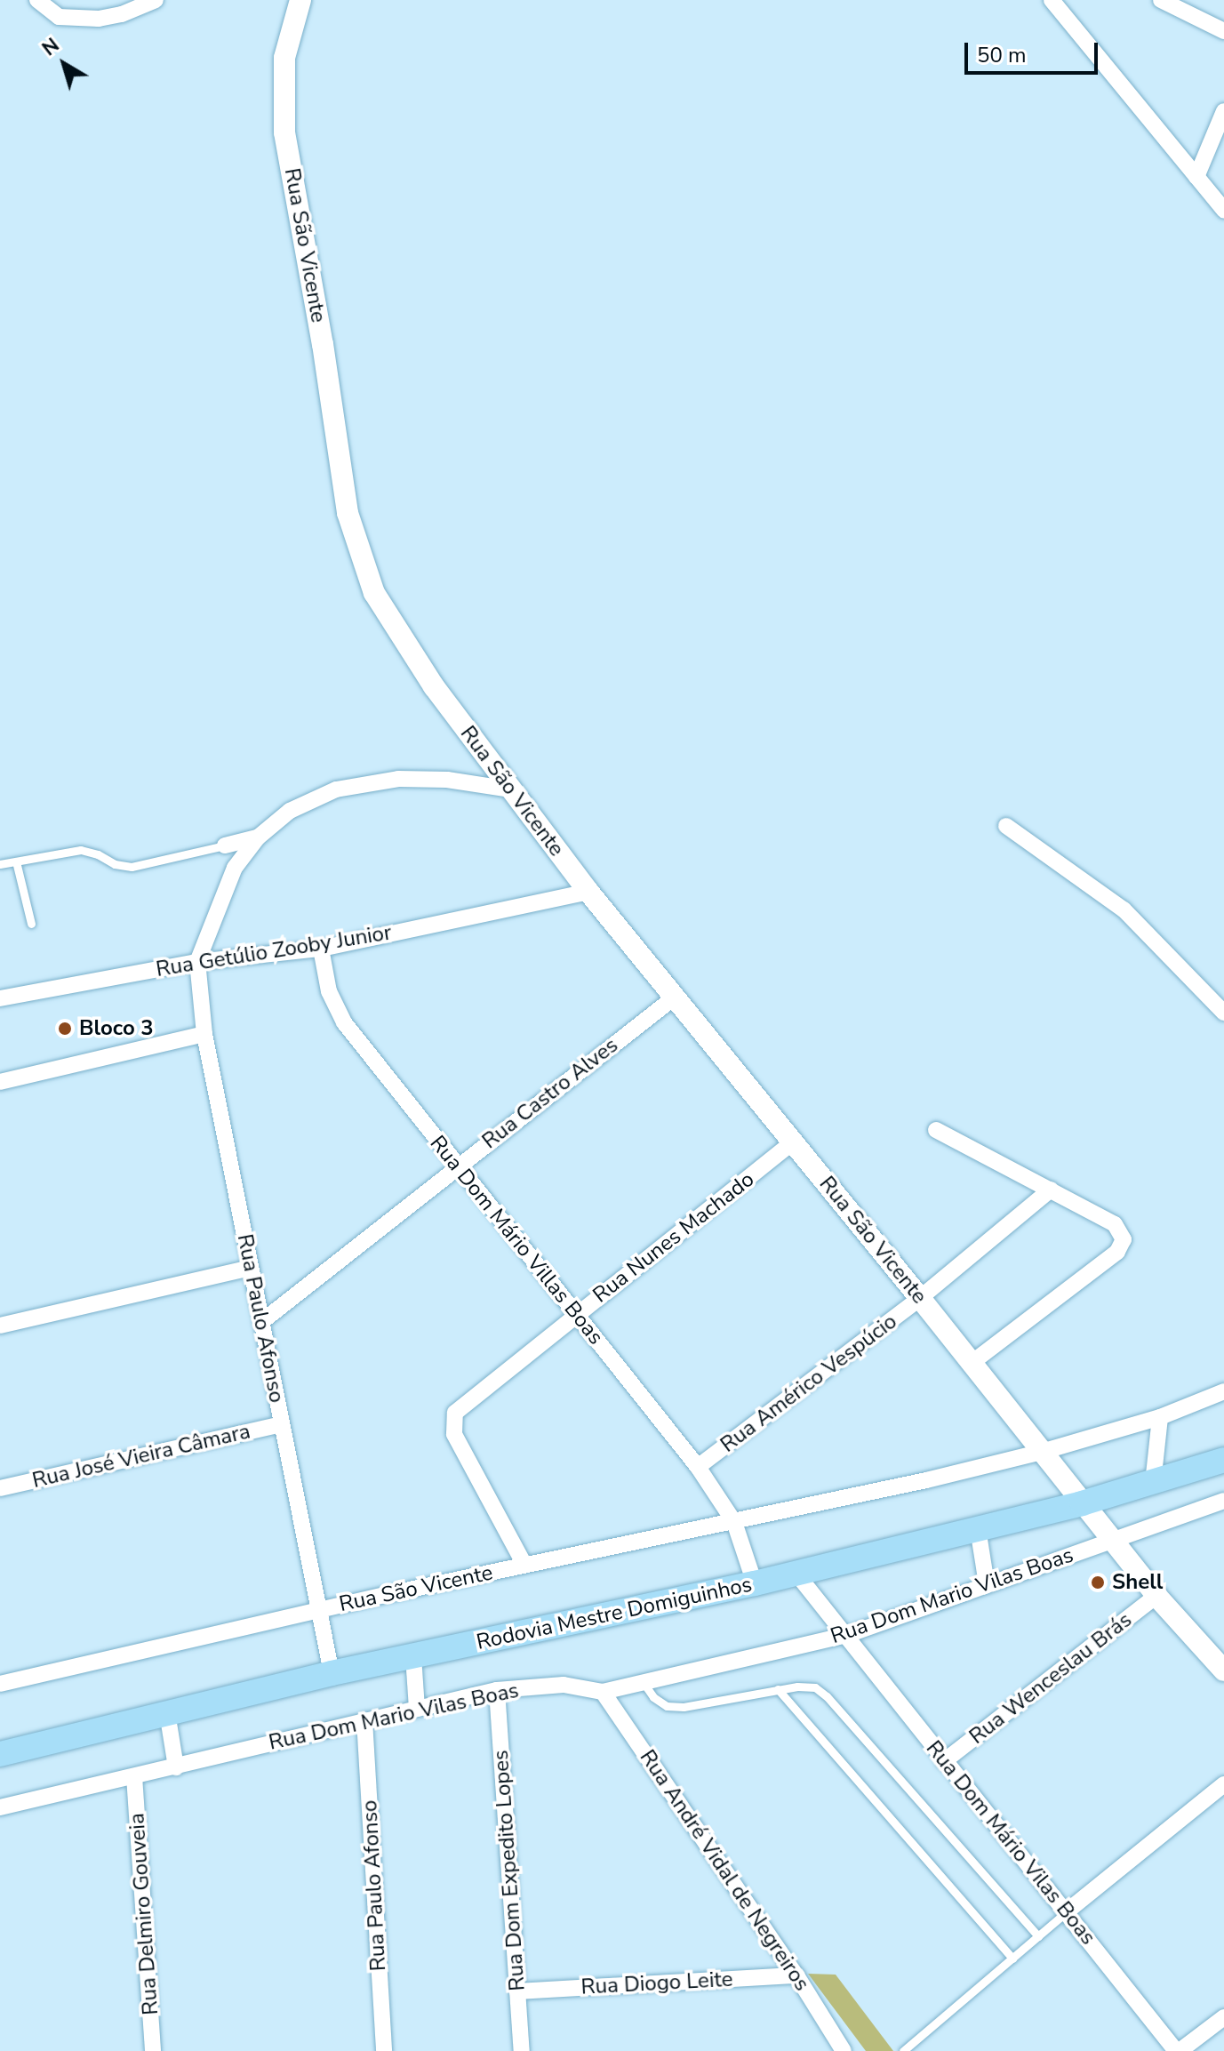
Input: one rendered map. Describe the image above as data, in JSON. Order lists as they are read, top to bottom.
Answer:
{
  "streets": {
    "main road": ["Rodovia Mestre Domiguinhos"],
    "street": [
      "Rua São Vicente",
      "Rua Getúlio Zooby Junior",
      "Rua Castro Alves",
      "Rua Nunes Machado",
      "Rua Dom Mário Villas Boas",
      "Rua Paulo Afonso",
      "Rua Américo Vespúcio",
      "Rua José Vieira Câmara",
      "Rua Dom Mario Vilas Boas",
      "Rua Wenceslau Brás",
      "Rua Dom Mário Vilas Boas",
      "Rua Dom Expedito Lopes",
      "Rua André Vidal de Negreiros",
      "Rua Delmiro Gouveia",
      "Rua Diogo Leite"
    ]
  },
  "crossings": [
    ["Rua São Vicente", "Rua Getúlio Zooby Junior"],
    ["Rua São Vicente", "Rua Castro Alves"],
    ["Rua São Vicente", "Rua Nunes Machado"],
    ["Rua São Vicente", "Rua Dom Mário Villas Boas"],
    ["Rua São Vicente", "Rua Paulo Afonso"],
    ["Rua São Vicente", "Rua Américo Vespúcio"],
    ["Rua São Vicente", "Rua Dom Mario Vilas Boas"],
    ["Rua São Vicente", "Rodovia Mestre Domiguinhos"],
    ["Rua São Vicente", "Rua Wenceslau Brás"],
    ["Rua Getúlio Zooby Junior", "Rua Dom Mário Villas Boas"],
    ["Rua Getúlio Zooby Junior", "Rua Paulo Afonso"],
    ["Rua Castro Alves", "Rua Dom Mário Villas Boas"],
    ["Rua Castro Alves", "Rua Paulo Afonso"],
    ["Rua Nunes Machado", "Rua Dom Mário Villas Boas"],
    ["Rua Dom Mário Villas Boas", "Rua Américo Vespúcio"],
    ["Rua Dom Mário Villas Boas", "Rodovia Mestre Domiguinhos"],
    ["Rua Paulo Afonso", "Rua José Vieira Câmara"],
    ["Rua Paulo Afonso", "Rua Dom Mario Vilas Boas"],
    ["Rua Paulo Afonso", "Rodovia Mestre Domiguinhos"],
    ["Rua Dom Mario Vilas Boas", "Rua Dom Mário Vilas Boas"],
    ["Rua Dom Mario Vilas Boas", "Rua Dom Expedito Lopes"],
    ["Rua Dom Mario Vilas Boas", "Rua André Vidal de Negreiros"],
    ["Rua Dom Mario Vilas Boas", "Rua Delmiro Gouveia"],
    ["Rodovia Mestre Domiguinhos", "Rua Dom Mário Vilas Boas"],
    ["Rua Wenceslau Brás", "Rua Dom Mário Vilas Boas"],
    ["Rua Dom Expedito Lopes", "Rua Diogo Leite"],
    ["Rua André Vidal de Negreiros", "Rua Diogo Leite"]
  ],
  "places": ["Bloco 3", "Shell"],
  "scale_bar": "50 m",
  "north": "top left"
}
